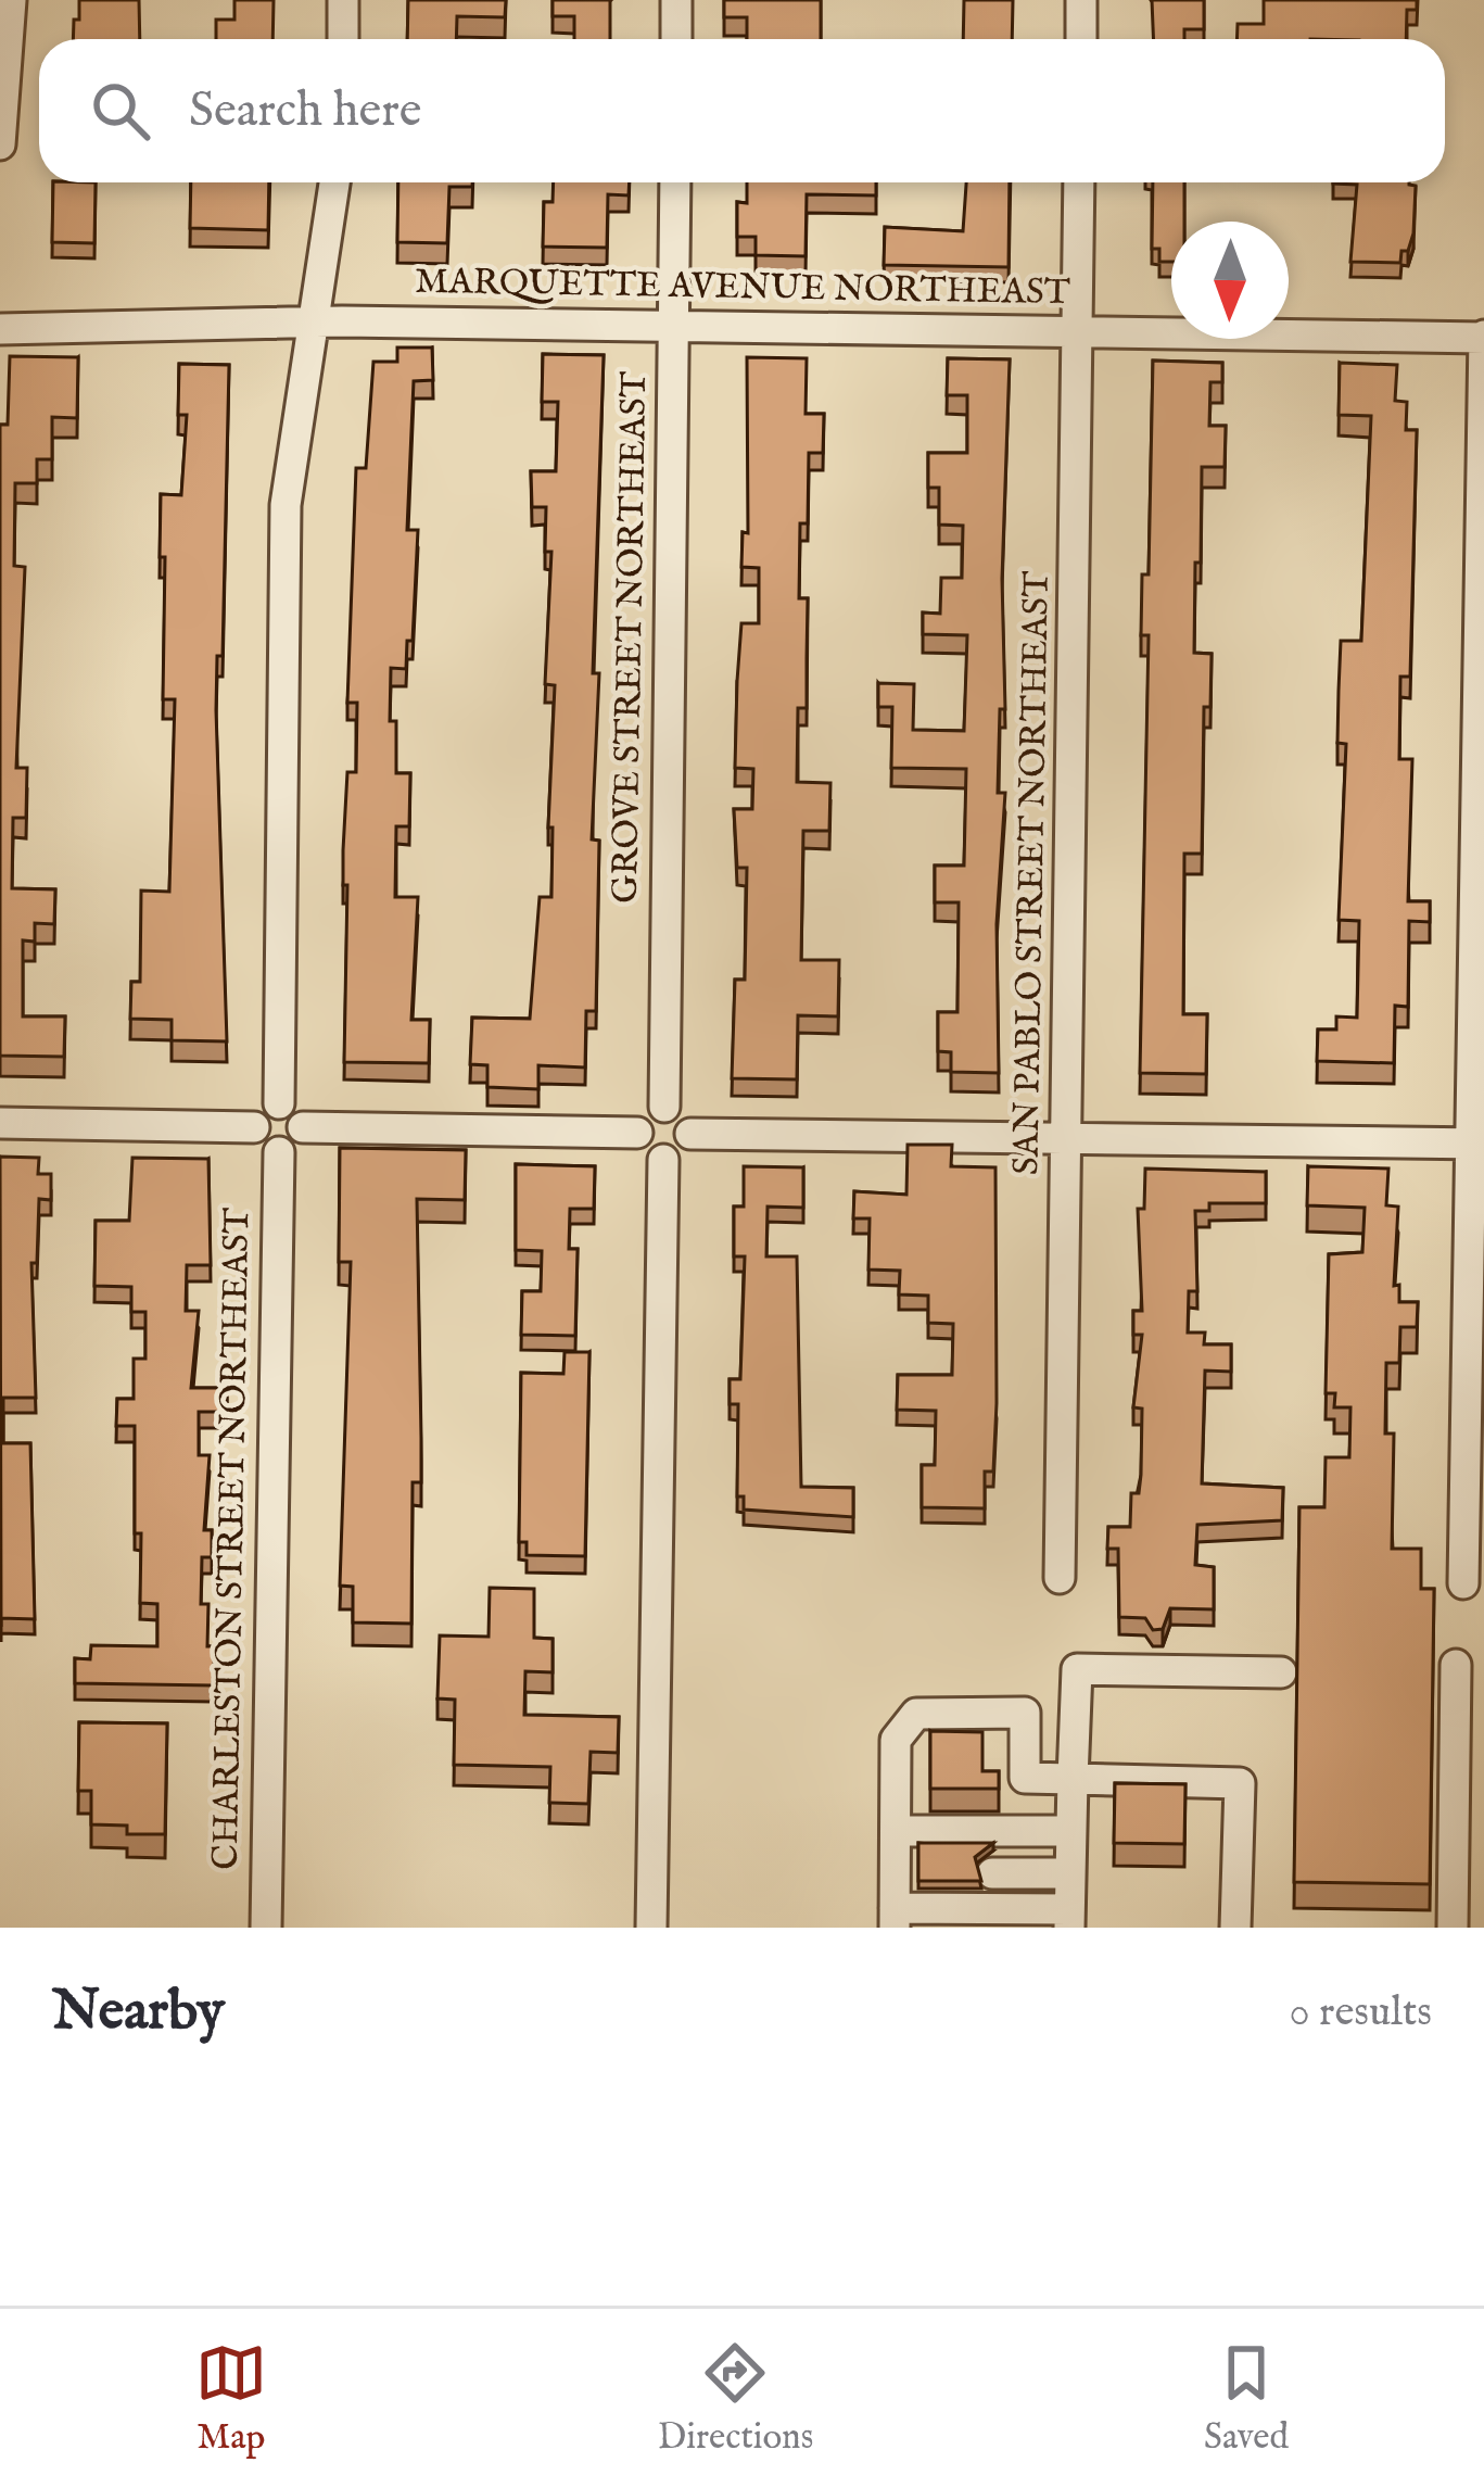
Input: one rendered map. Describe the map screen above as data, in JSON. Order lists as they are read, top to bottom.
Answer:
{
  "streets": {
    "street": [
      "MARQUETTE AVENUE NORTHEAST",
      "GROVE STREET NORTHEAST",
      "SAN PABLO STREET NORTHEAST",
      "CHARLESTON STREET NORTHEAST"
    ]
  },
  "crossings": [
    ["MARQUETTE AVENUE NORTHEAST", "GROVE STREET NORTHEAST"],
    ["MARQUETTE AVENUE NORTHEAST", "SAN PABLO STREET NORTHEAST"]
  ],
  "north": "bottom",
  "page": {
    "search": "Search here",
    "heading": ["Nearby", "0 results"],
    "nav": ["Map", "Directions", "Saved"]
  }
}
